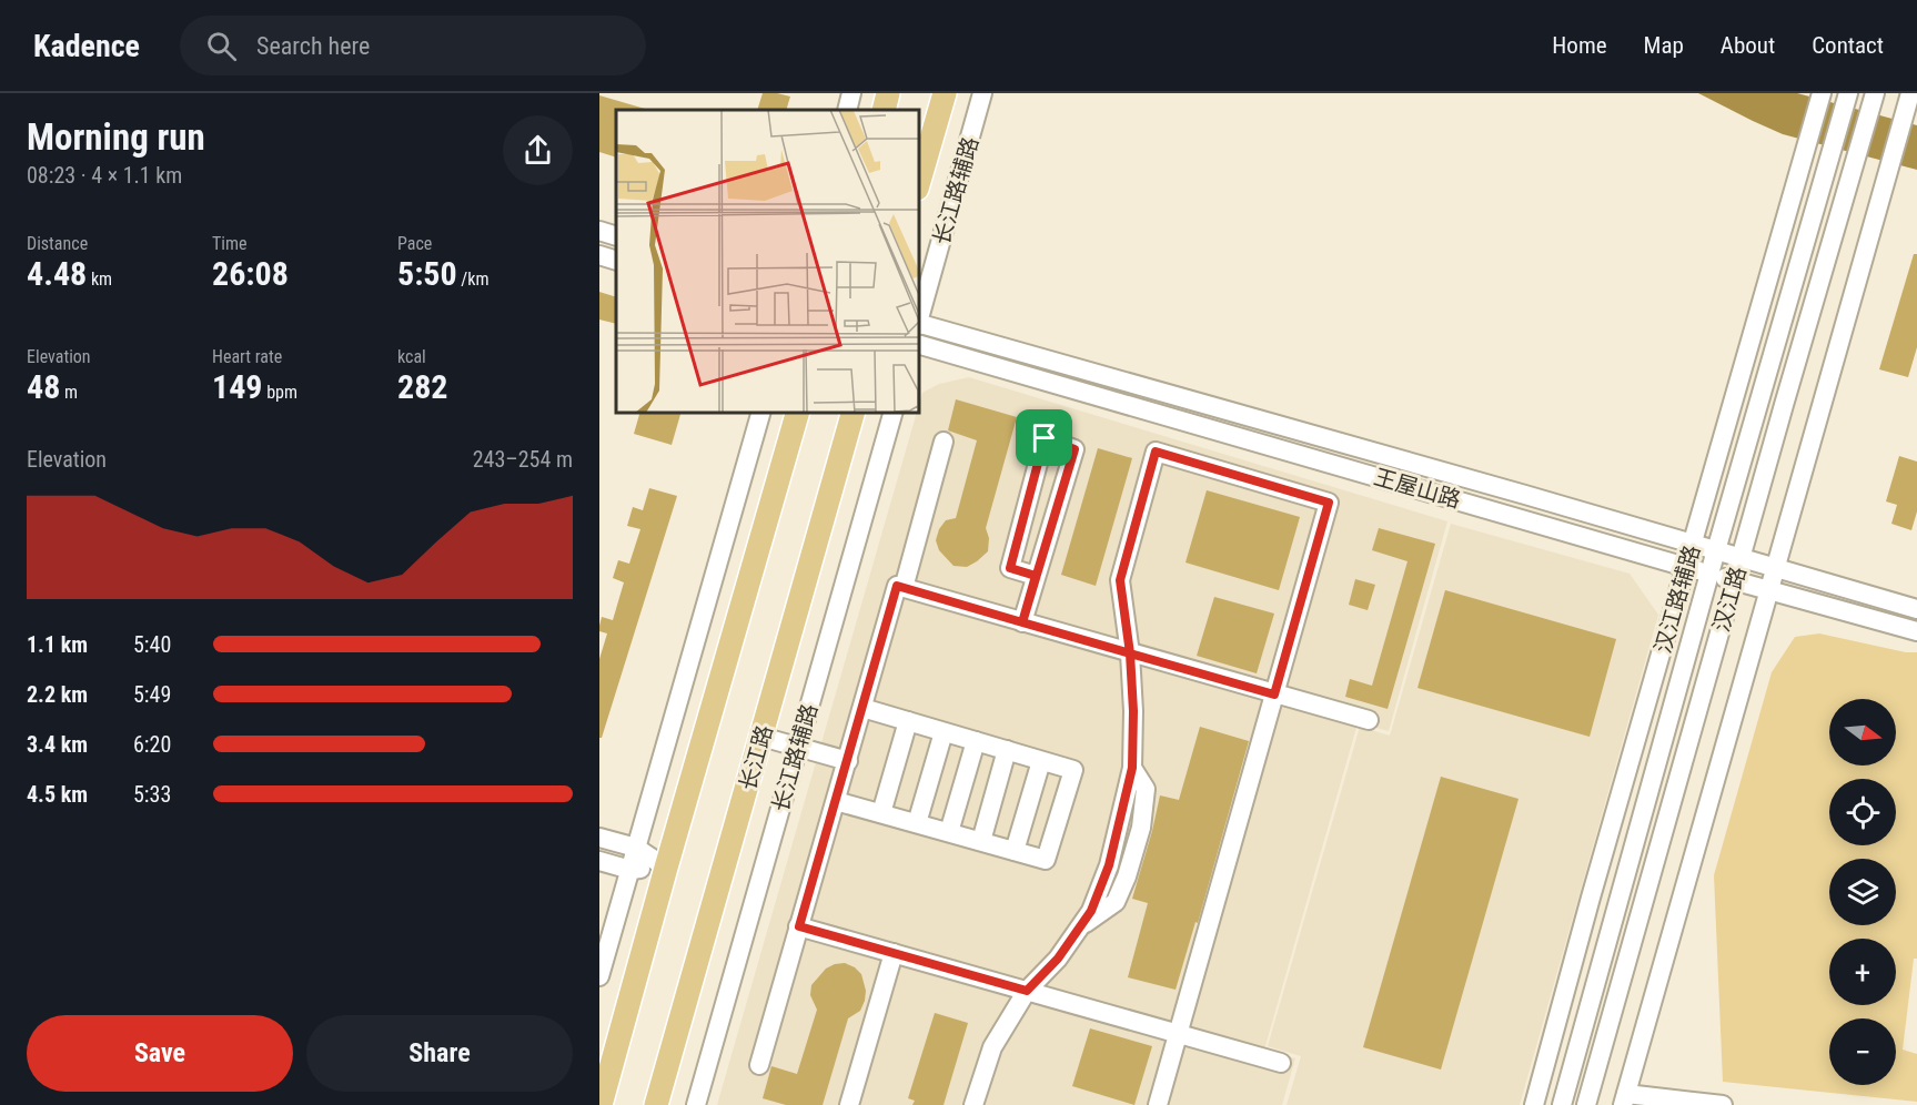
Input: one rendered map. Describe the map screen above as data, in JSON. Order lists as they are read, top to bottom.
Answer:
{
  "streets": {
    "main road": ["长江路"],
    "street": [
      "长江路辅路",
      "王屋山路",
      "汉江路辅路",
      "汉江路"
    ]
  },
  "crossings": [
    ["王屋山路", "汉江路辅路"],
    ["王屋山路", "汉江路"]
  ],
  "north": "right",
  "page": {
    "header": "Kadence",
    "search": "Search here",
    "nav": [
      "Home",
      "Map",
      "About",
      "Contact"
    ],
    "heading": ["Morning run", "08:23 · 4 × 1.1 km"],
    "stats": [
      ["Distance", "4.48 km"],
      ["Time", "26:08"],
      ["Pace", "5:50 /km"],
      ["Elevation", "48 m"],
      ["Heart rate", "149 bpm"],
      ["kcal", "282"]
    ],
    "chart": ["Elevation", "243–254 m"],
    "list": [
      {
        "name": "1.1 km",
        "note": "5:40"
      },
      {
        "name": "2.2 km",
        "note": "5:49"
      },
      {
        "name": "3.4 km",
        "note": "6:20"
      },
      {
        "name": "4.5 km",
        "note": "5:33"
      }
    ],
    "map_buttons": ["+", "−"],
    "buttons": ["Save", "Share"]
  }
}
